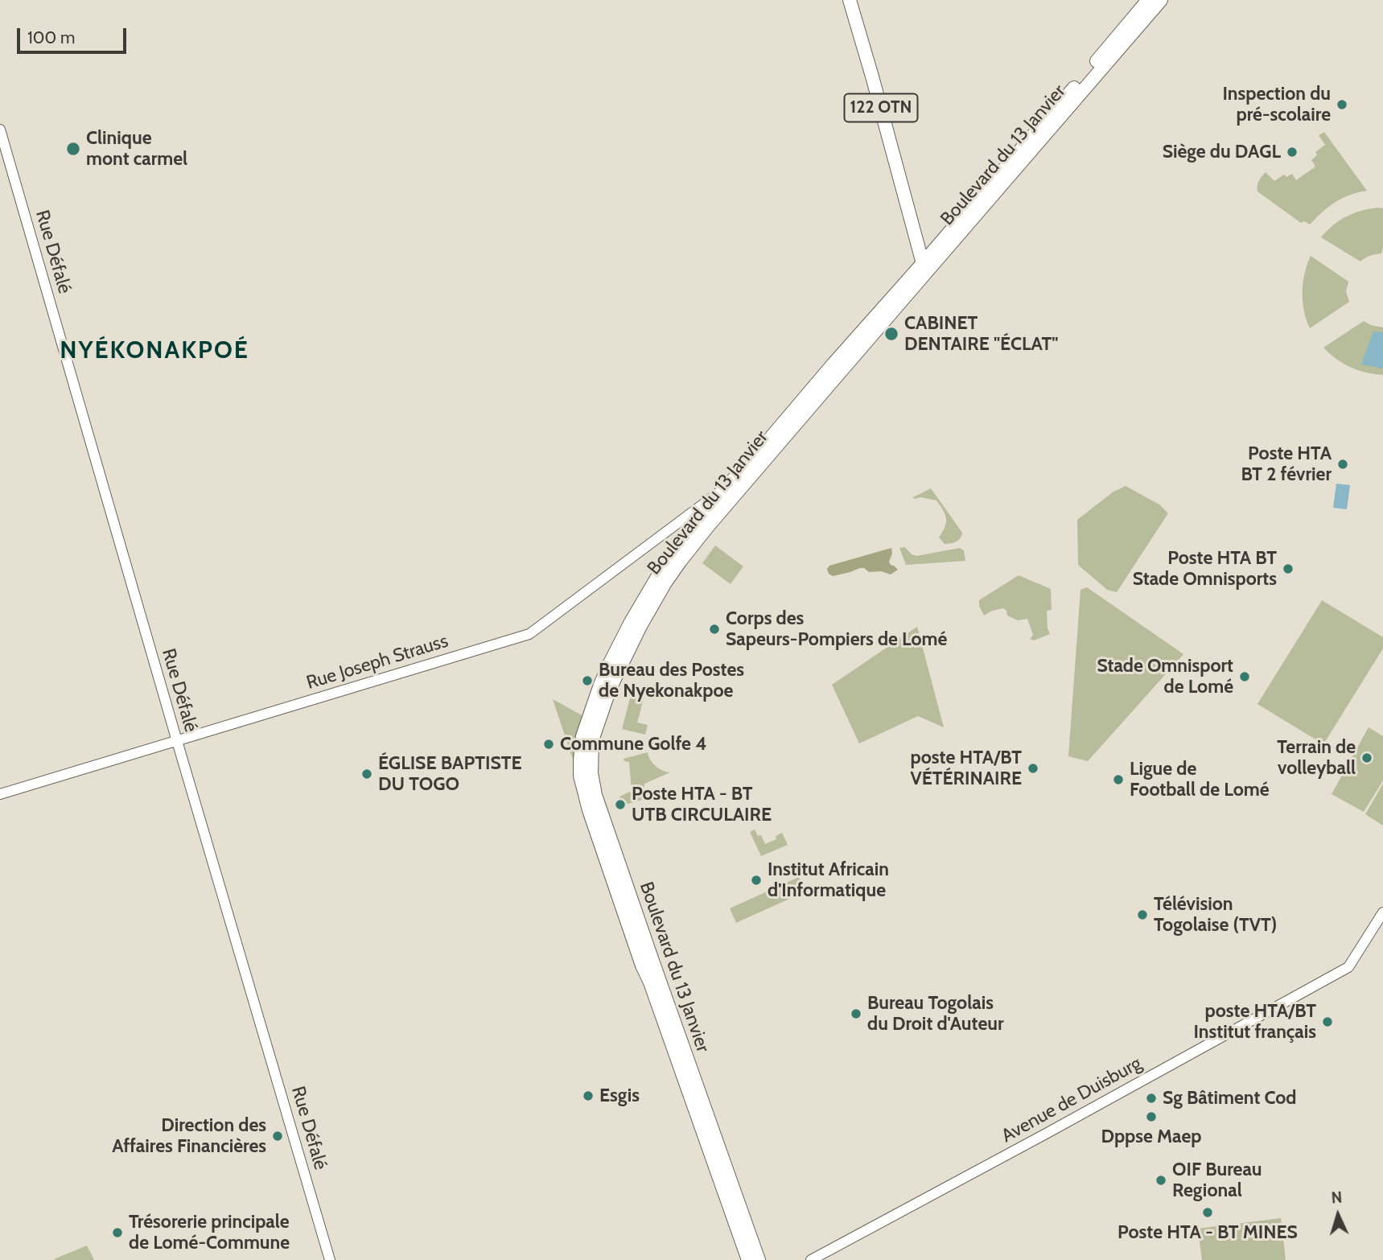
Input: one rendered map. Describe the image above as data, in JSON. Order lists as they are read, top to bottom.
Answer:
{
  "streets": {
    "highway": ["122 OTN", "Boulevard du 13 Janvier"],
    "street": ["Rue Défalé", "Rue Joseph Strauss", "Avenue de Duisburg"]
  },
  "crossings": [
    ["122 OTN", "Boulevard du 13 Janvier"],
    ["Boulevard du 13 Janvier", "Rue Joseph Strauss"],
    ["Rue Défalé", "Rue Joseph Strauss"]
  ],
  "districts": ["NYÉKONAKPOÉ"],
  "places": [
    "Inspection du pré-scolaire",
    "Clinique mont carmel",
    "Siège du DAGL",
    "CABINET DENTAIRE \"ÉCLAT\"",
    "Poste HTA BT 2 février",
    "Poste HTA BT Stade Omnisports",
    "Corps des Sapeurs-Pompiers de Lomé",
    "Stade Omnisport de Lomé",
    "Bureau des Postes de Nyekonakpoe",
    "Commune Golfe 4",
    "Terrain de volleyball",
    "poste HTA/BT VÉTÉRINAIRE",
    "ÉGLISE BAPTISTE DU TOGO",
    "Ligue de Football de Lomé",
    "Poste HTA - BT UTB CIRCULAIRE",
    "Institut Africain d'Informatique",
    "Télévision Togolaise (TVT)",
    "Bureau Togolais du Droit d'Auteur",
    "poste HTA/BT Institut français",
    "Esgis",
    "Sg Bâtiment Cod",
    "Dppse Maep",
    "Direction des Affaires Financières",
    "OIF Bureau Regional",
    "Poste HTA - BT MINES",
    "Trésorerie principale de Lomé-Commune"
  ],
  "scale_bar": "100 m",
  "north": "top"
}
